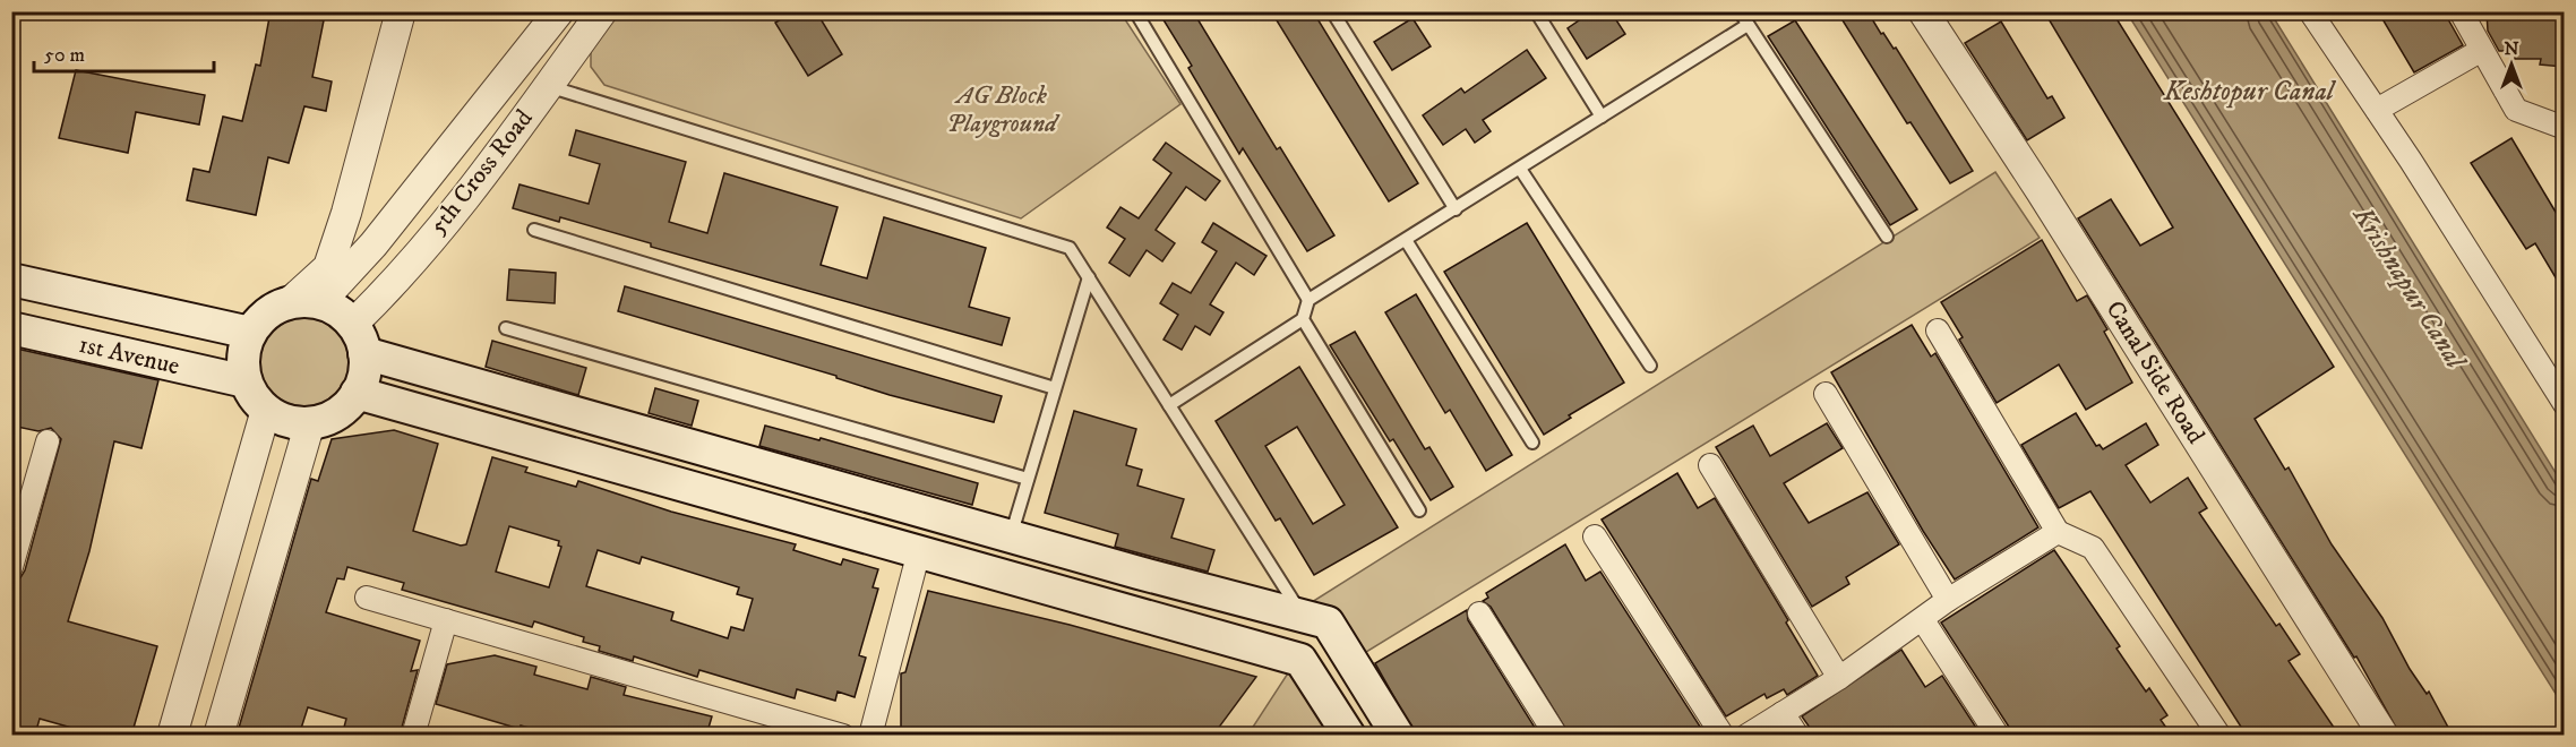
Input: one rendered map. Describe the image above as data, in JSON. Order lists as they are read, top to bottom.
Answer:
{
  "streets": {
    "main road": ["1st Avenue"],
    "street": ["5th Cross Road", "Canal Side Road"]
  },
  "crossings": [
    ["5th Cross Road", "1st Avenue"]
  ],
  "water": ["Keshtopur Canal", "Krishnapur Canal"],
  "parks": ["AG Block Playground"],
  "scale_bar": "50 m",
  "north": "top"
}
